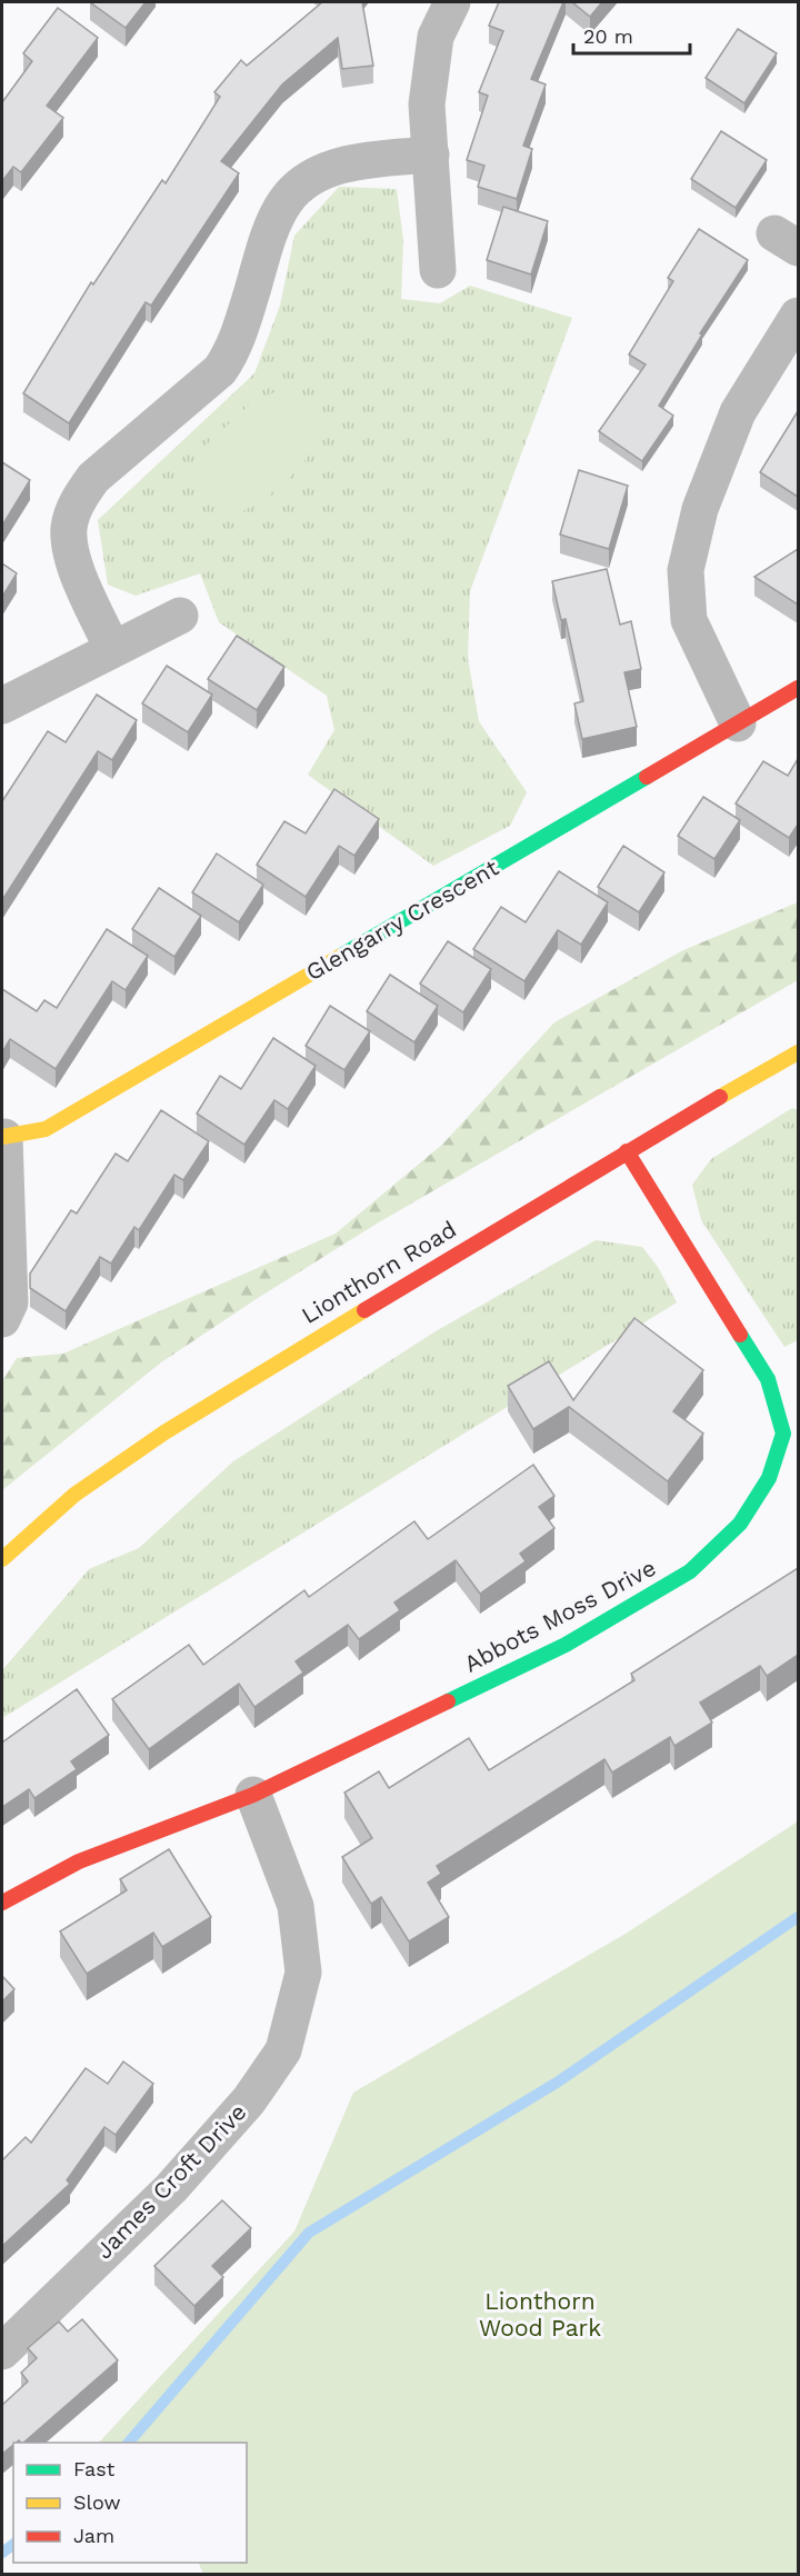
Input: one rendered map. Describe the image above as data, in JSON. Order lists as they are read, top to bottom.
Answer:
{
  "streets": {
    "street": [
      "Glengarry Crescent",
      "Lionthorn Road",
      "Abbots Moss Drive",
      "James Croft Drive"
    ]
  },
  "crossings": [
    ["Lionthorn Road", "Abbots Moss Drive"],
    ["Abbots Moss Drive", "James Croft Drive"]
  ],
  "parks": ["Lionthorn Wood Park"],
  "legend": ["Fast", "Slow", "Jam"],
  "scale_bar": "20 m"
}
